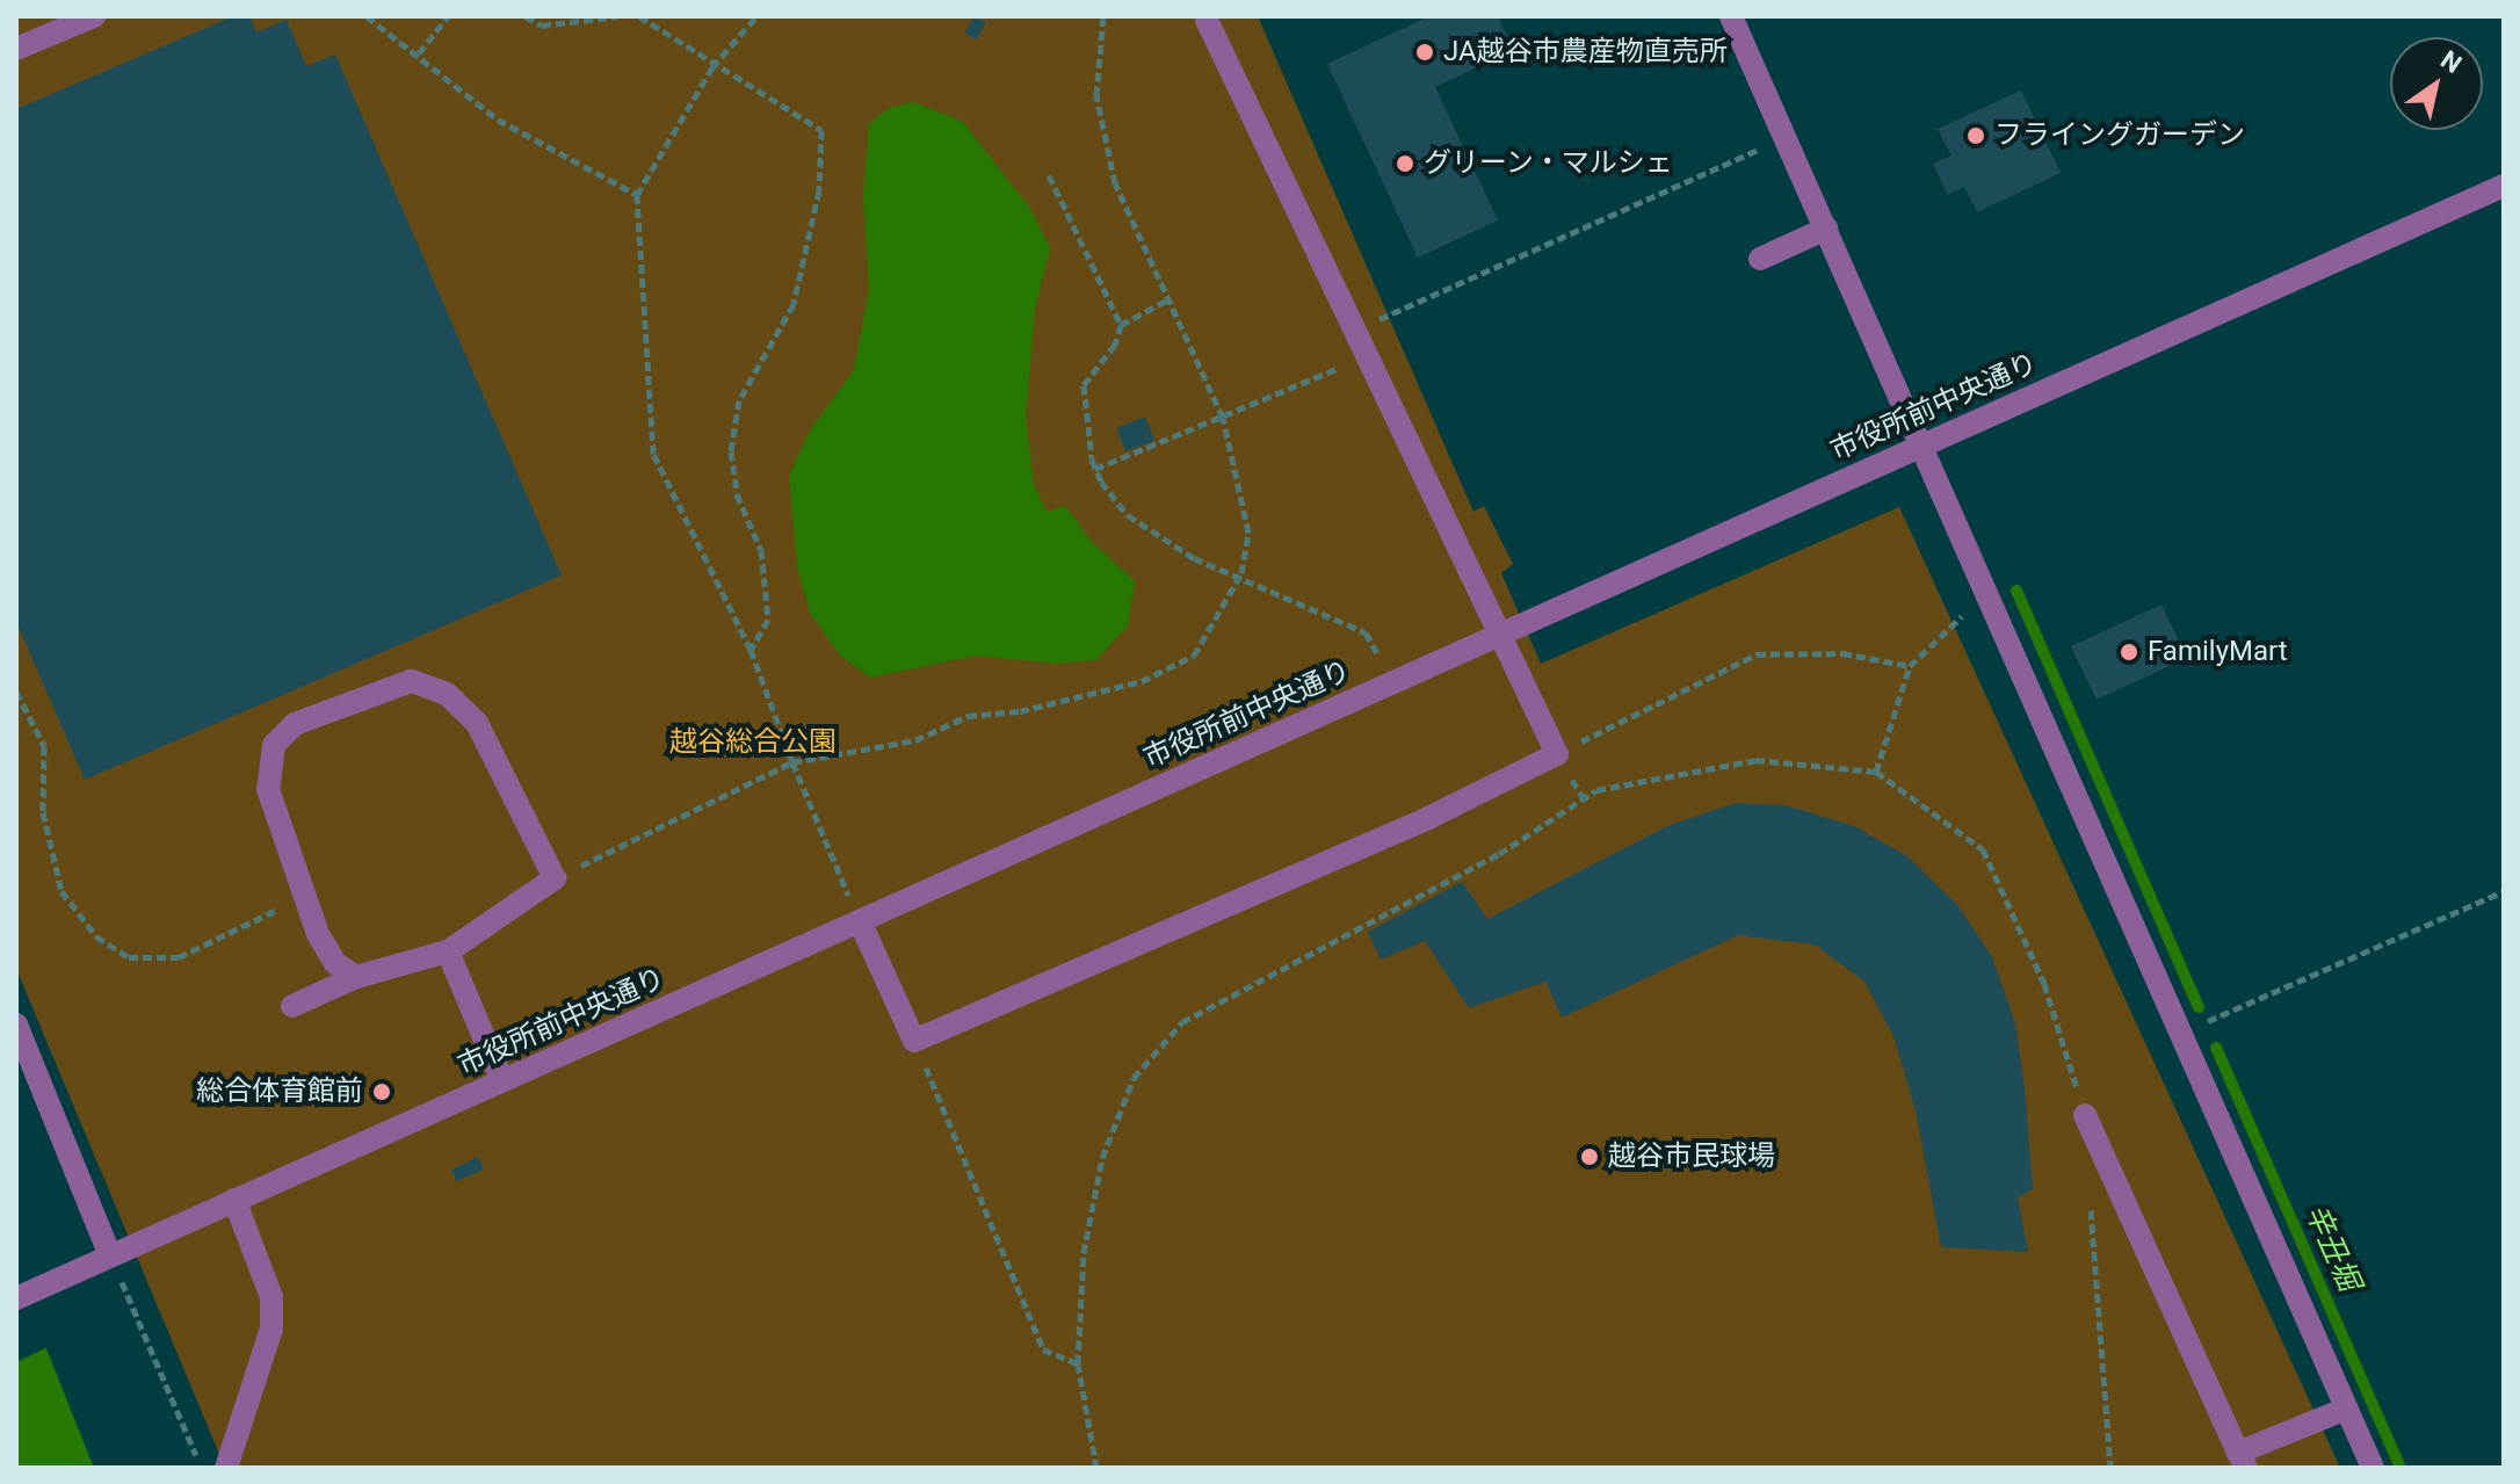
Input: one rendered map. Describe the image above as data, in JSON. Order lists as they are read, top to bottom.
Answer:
{
  "streets": {
    "street": ["市役所前中央通り"]
  },
  "water": ["辛丑堀"],
  "parks": ["越谷総合公園"],
  "places": [
    "JA越谷市農産物直売所",
    "フライングガーデン",
    "グリーン・マルシェ",
    "FamilyMart",
    "総合体育館前",
    "越谷市民球場"
  ],
  "north": "top right"
}
